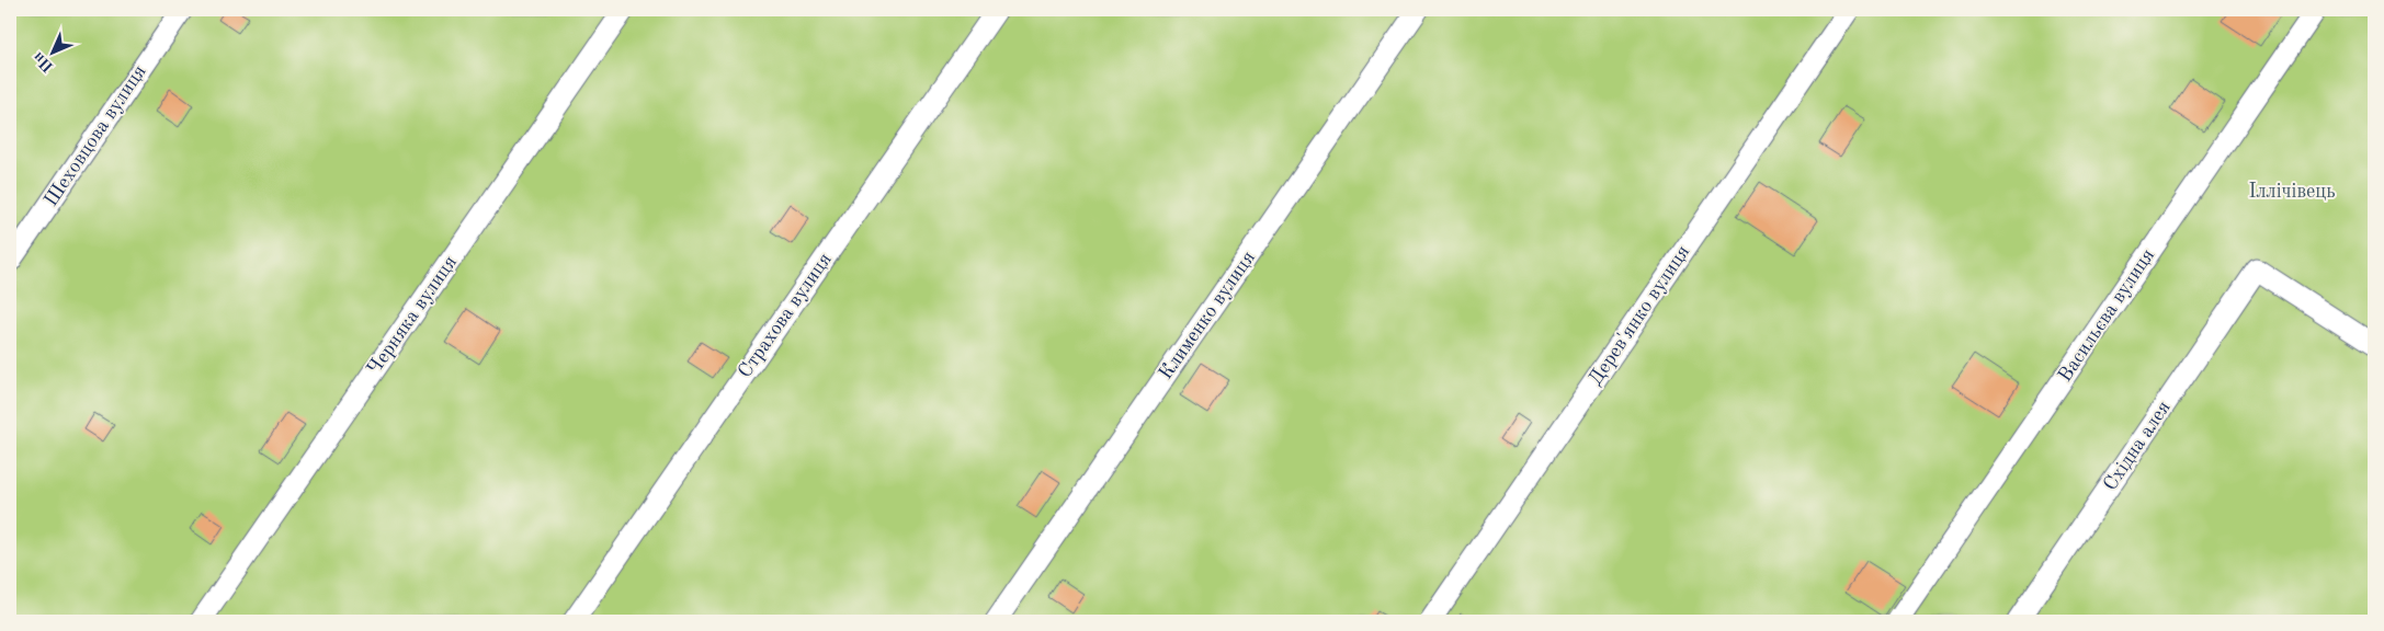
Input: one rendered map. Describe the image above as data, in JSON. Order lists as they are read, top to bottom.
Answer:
{
  "streets": {
    "lane": [
      "Шеховцова вулиця",
      "Черняка вулиця",
      "Страхова вулиця",
      "Клименко вулиця",
      "Дерев'янко вулиця",
      "Васильєва вулиця",
      "Східна алея"
    ]
  },
  "parks": ["Іллічівець"],
  "north": "bottom left"
}
